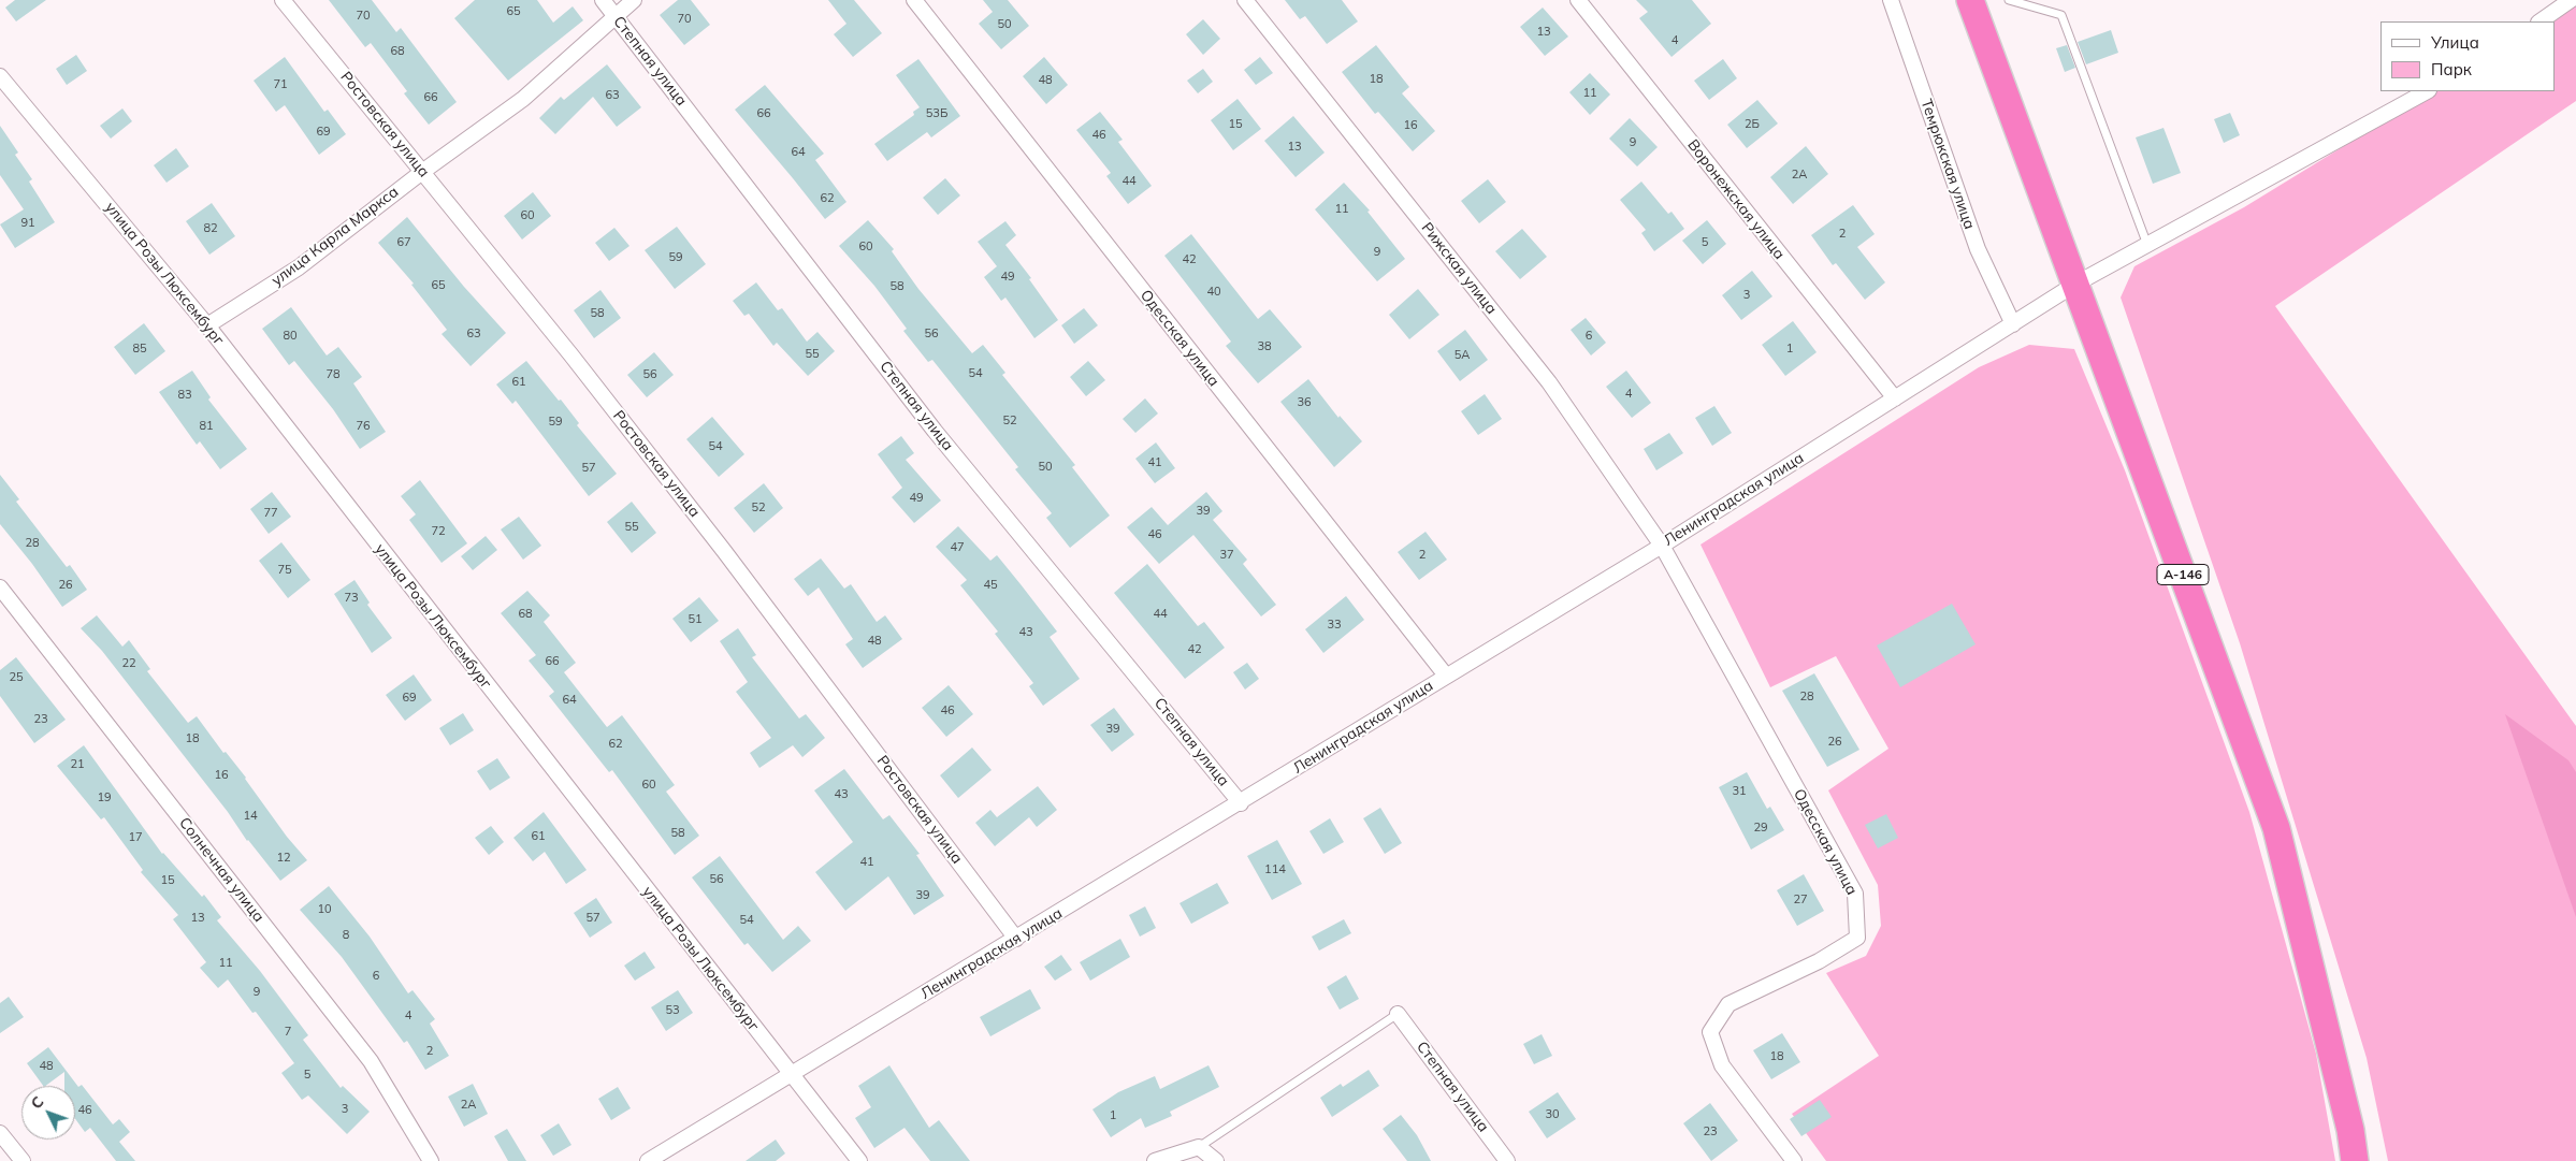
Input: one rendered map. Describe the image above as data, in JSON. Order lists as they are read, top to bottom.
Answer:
{
  "streets": {
    "highway": ["А-146"],
    "street": [
      "Степная улица",
      "Ростовская улица",
      "Темрюкская улица",
      "Воронежская улица",
      "улица Карла Маркса",
      "Рижская улица",
      "улица Розы Люксембург",
      "Одесская улица",
      "Ленинградская улица",
      "Солнечная улица"
    ]
  },
  "crossings": [
    ["Степная улица", "улица Карла Маркса"],
    ["Степная улица", "Ленинградская улица"],
    ["Ростовская улица", "улица Карла Маркса"],
    ["Ростовская улица", "Ленинградская улица"],
    ["Темрюкская улица", "Ленинградская улица"],
    ["Воронежская улица", "Ленинградская улица"],
    ["улица Карла Маркса", "улица Розы Люксембург"],
    ["Рижская улица", "Одесская улица"],
    ["Рижская улица", "Ленинградская улица"],
    ["улица Розы Люксембург", "Ленинградская улица"],
    ["Одесская улица", "Ленинградская улица"],
    ["Ленинградская улица", "А-146"]
  ],
  "house_numbers": [
    "65",
    "70",
    "70",
    "50",
    "13",
    "4",
    "68",
    "18",
    "48",
    "71",
    "11",
    "63",
    "66",
    "66",
    "53Б",
    "15",
    "2Б",
    "16",
    "69",
    "46",
    "9",
    "13",
    "64",
    "2А",
    "44",
    "62",
    "11",
    "60",
    "91",
    "82",
    "2",
    "67",
    "5",
    "60",
    "9",
    "59",
    "42",
    "49",
    "65",
    "58",
    "40",
    "3",
    "58",
    "63",
    "56",
    "80",
    "6",
    "38",
    "85",
    "1",
    "55",
    "5А",
    "54",
    "78",
    "56",
    "61",
    "4",
    "83",
    "36",
    "52",
    "59",
    "81",
    "76",
    "54",
    "41",
    "50",
    "57",
    "49",
    "52",
    "39",
    "77",
    "55",
    "72",
    "46",
    "28",
    "47",
    "37",
    "2",
    "75",
    "26",
    "45",
    "73",
    "68",
    "44",
    "51",
    "33",
    "43",
    "48",
    "42",
    "66",
    "22",
    "25",
    "28",
    "69",
    "64",
    "46",
    "23",
    "39",
    "18",
    "26",
    "62",
    "21",
    "16",
    "60",
    "31",
    "43",
    "19",
    "14",
    "29",
    "58",
    "61",
    "17",
    "12",
    "41",
    "114",
    "56",
    "15",
    "39",
    "27",
    "10",
    "13",
    "57",
    "54",
    "8",
    "11",
    "6",
    "9",
    "53",
    "4",
    "7",
    "2",
    "18",
    "48",
    "5",
    "2А",
    "3",
    "46",
    "30",
    "1",
    "23"
  ],
  "legend": ["Улица", "Парк"],
  "north": "top left"
}
